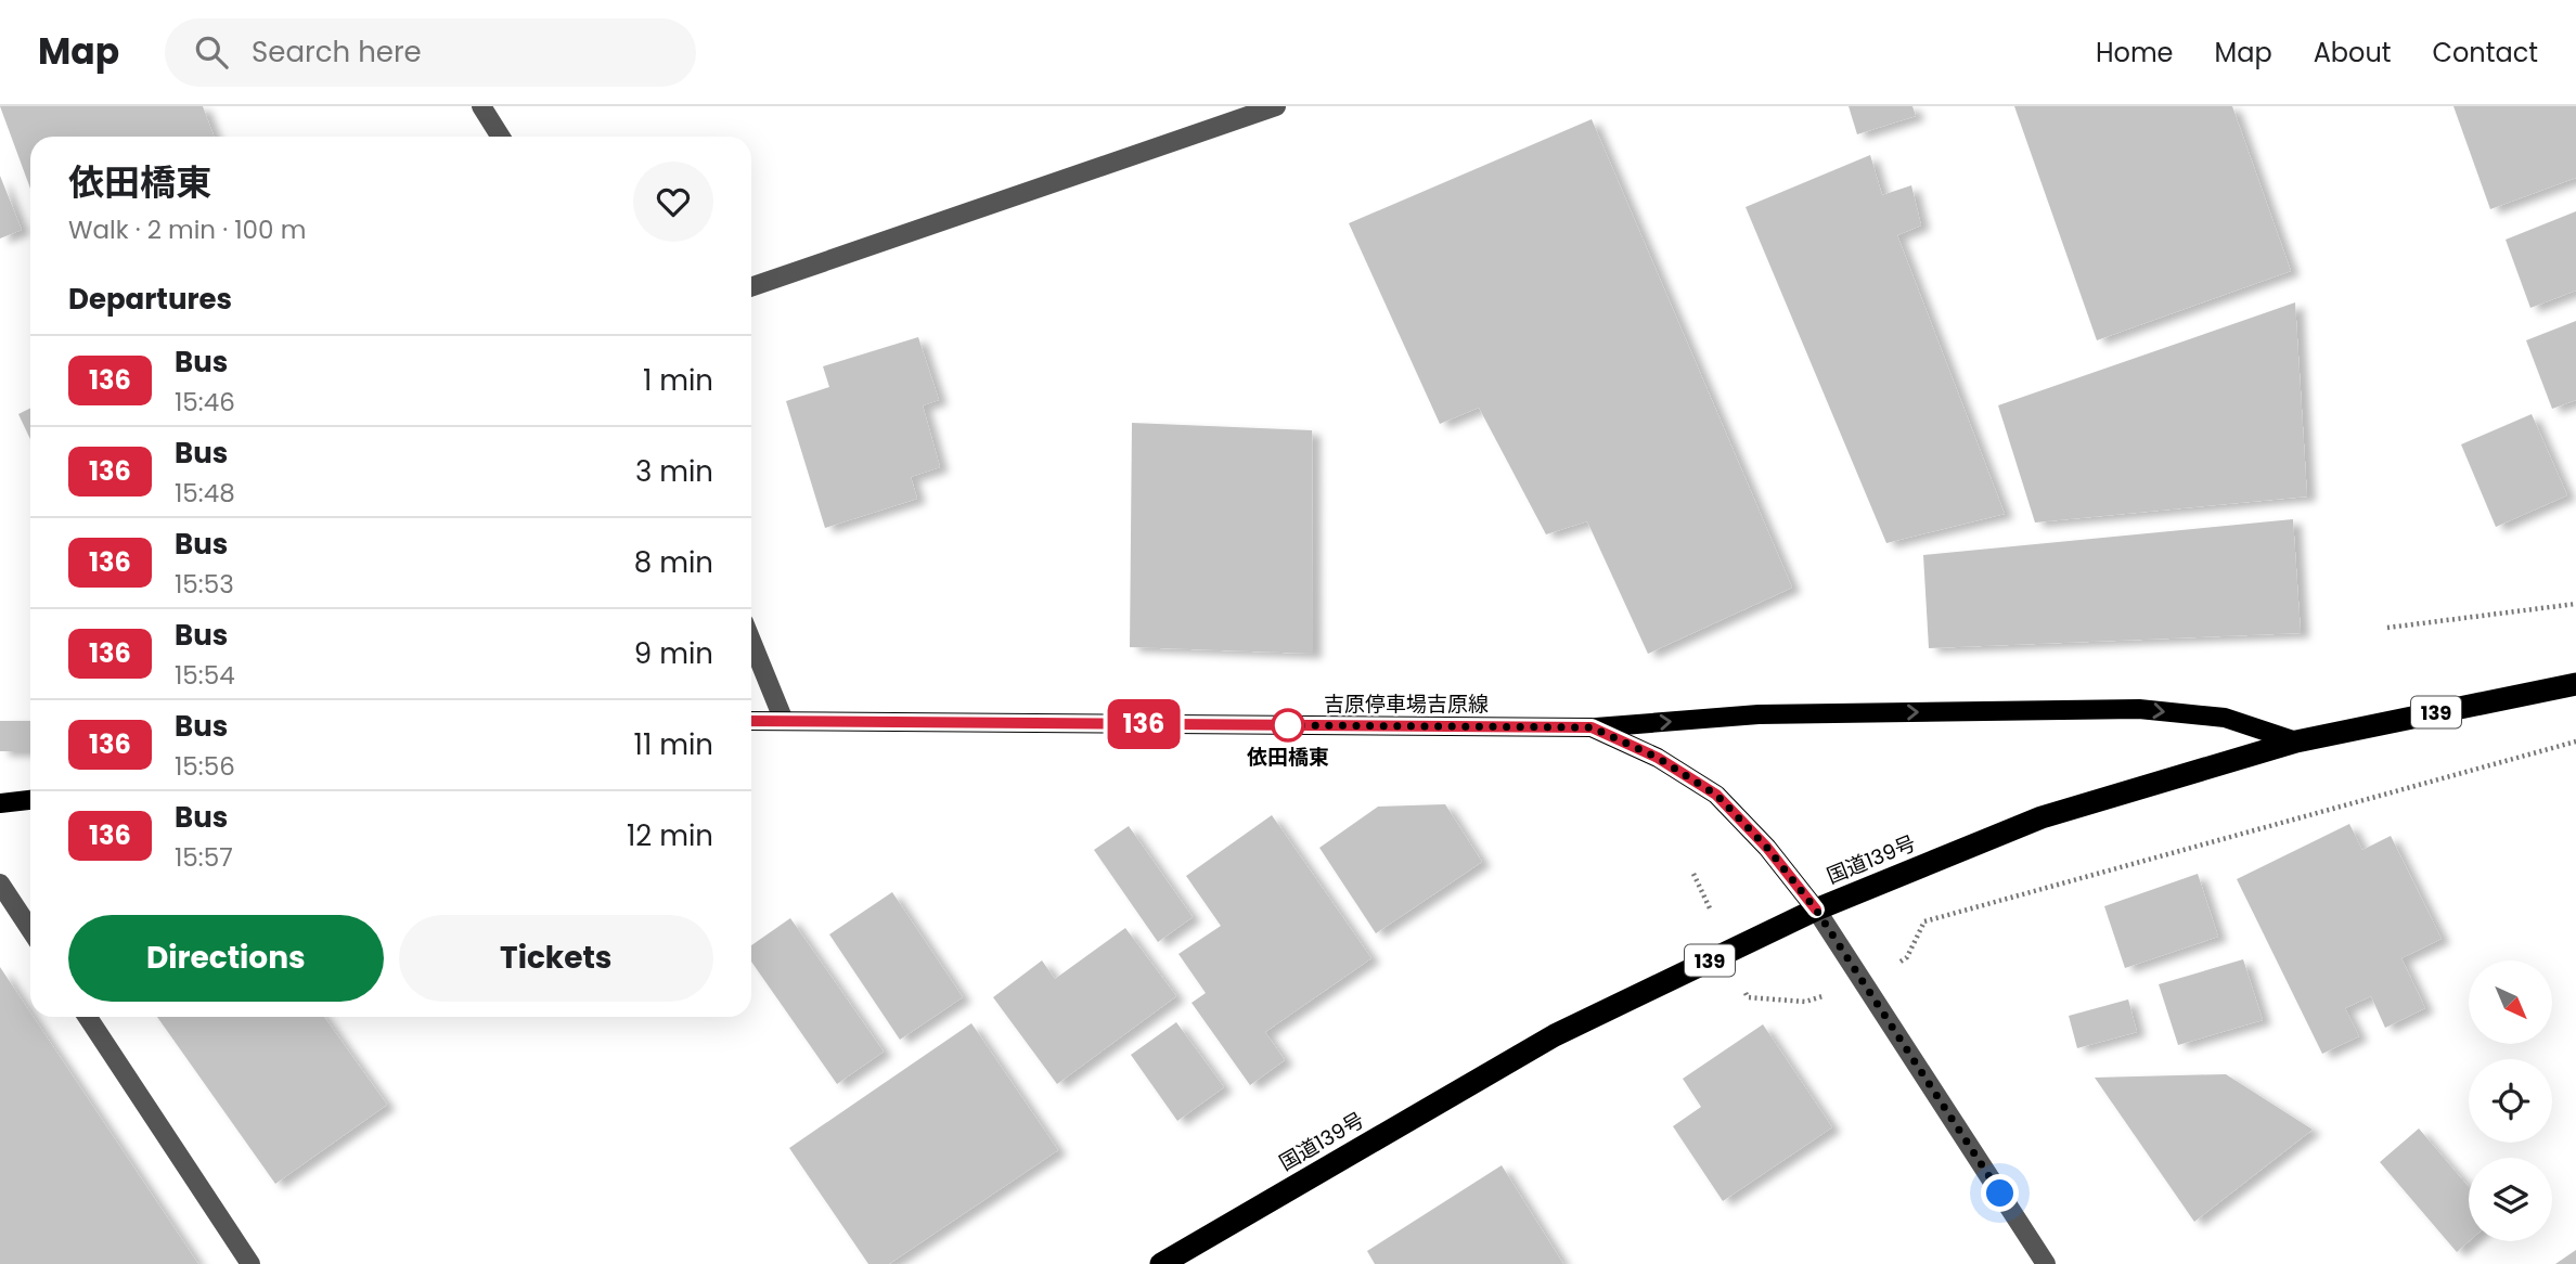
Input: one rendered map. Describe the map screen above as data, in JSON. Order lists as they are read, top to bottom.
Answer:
{
  "streets": {
    "highway": ["139", "国道139号"],
    "main road": ["吉原停車場吉原線"]
  },
  "crossings": [
    ["吉原停車場吉原線", "国道139号"]
  ],
  "places": ["依田橋東"],
  "lines": ["bus line 136"],
  "north": "bottom right",
  "page": {
    "header": "Map",
    "search": "Search here",
    "nav": [
      "Home",
      "Map",
      "About",
      "Contact"
    ],
    "on_map": "136",
    "heading": [
      ["依田橋東", "Walk · 2 min · 100 m"],
      "Departures"
    ],
    "list": [
      {
        "mark": "136",
        "name": "Bus",
        "note": "15:46",
        "value": "1 min"
      },
      {
        "mark": "136",
        "name": "Bus",
        "note": "15:48",
        "value": "3 min"
      },
      {
        "mark": "136",
        "name": "Bus",
        "note": "15:53",
        "value": "8 min"
      },
      {
        "mark": "136",
        "name": "Bus",
        "note": "15:54",
        "value": "9 min"
      },
      {
        "mark": "136",
        "name": "Bus",
        "note": "15:56",
        "value": "11 min"
      },
      {
        "mark": "136",
        "name": "Bus",
        "note": "15:57",
        "value": "12 min"
      }
    ],
    "buttons": ["Directions", "Tickets"]
  }
}
